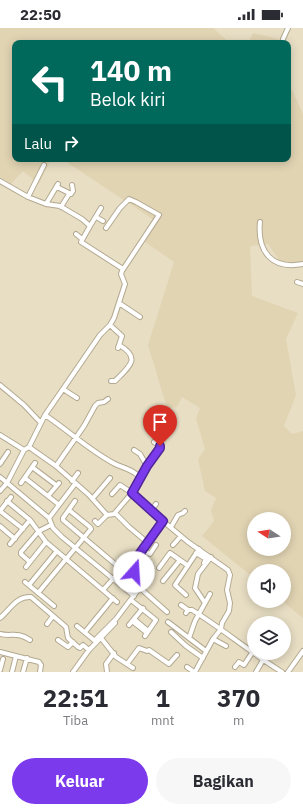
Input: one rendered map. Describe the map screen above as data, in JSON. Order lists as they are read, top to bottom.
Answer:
{
  "north": "left",
  "page": {
    "status": "22:50",
    "turn": ["140 m", "Belok kiri"],
    "then": "Lalu",
    "eta": [
      "22:51",
      "Tiba",
      "1",
      "mnt",
      "370",
      "m"
    ],
    "buttons": ["Keluar", "Bagikan"]
  }
}
